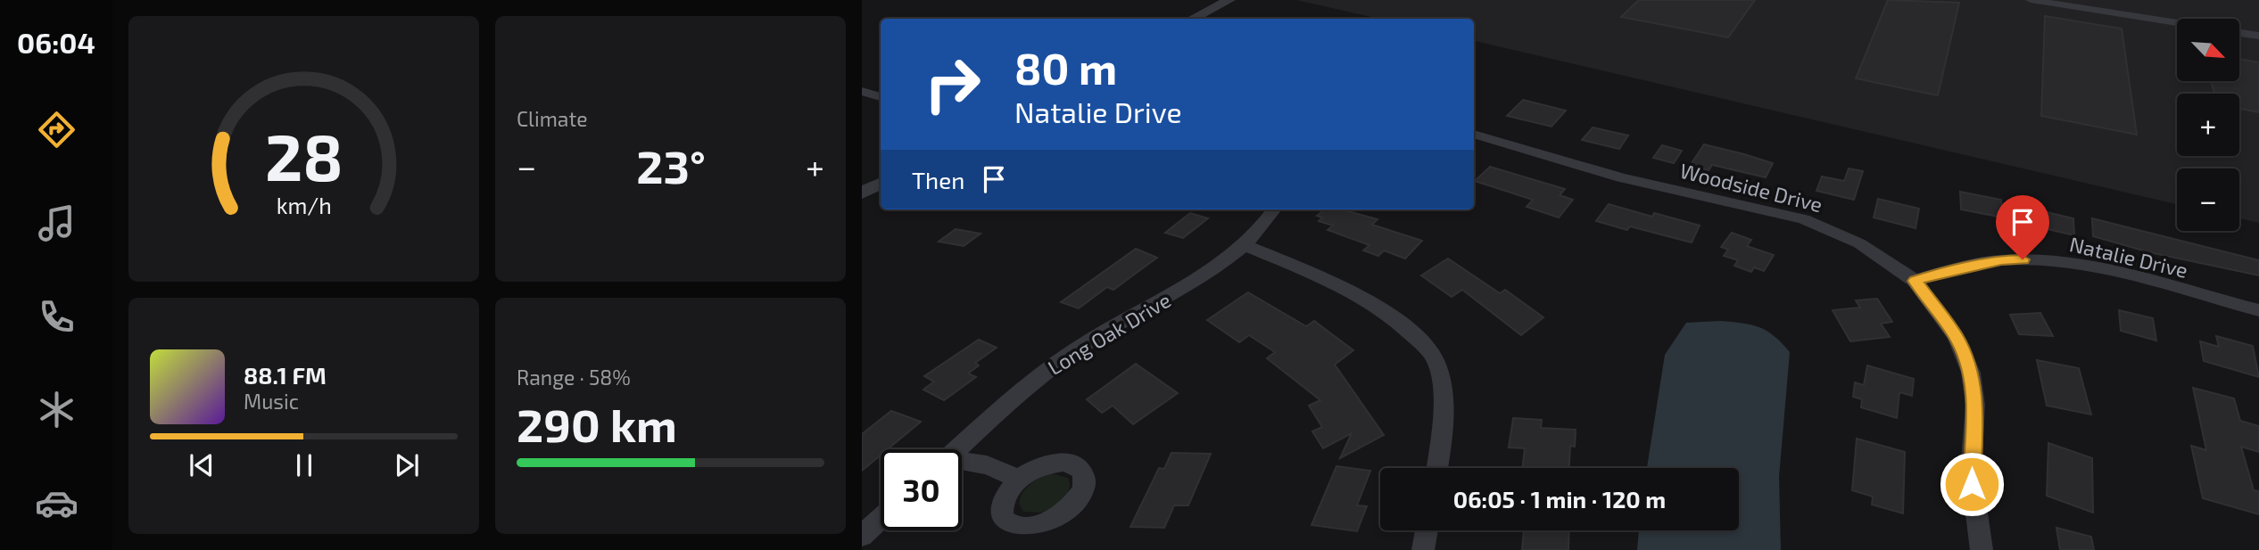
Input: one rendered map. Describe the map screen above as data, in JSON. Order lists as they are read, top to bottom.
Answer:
{
  "streets": {
    "street": ["Woodside Drive", "Natalie Drive", "Long Oak Drive"]
  },
  "crossings": [
    ["Woodside Drive", "Natalie Drive"]
  ],
  "north": "bottom right",
  "page": {
    "tabs": "06:04",
    "tile": [
      "Climate",
      ["Range · 58%", "290 km"]
    ],
    "map_buttons": ["+", "−"],
    "turn": ["80 m", "Natalie Drive"],
    "heat": ["−", "23°", "+"],
    "then": "Then",
    "song": ["88.1 FM", "Music"],
    "limit": "30",
    "trip": "06:05 · 1 min · 120 m",
    "gauge": ["28", "km/h"]
  }
}
